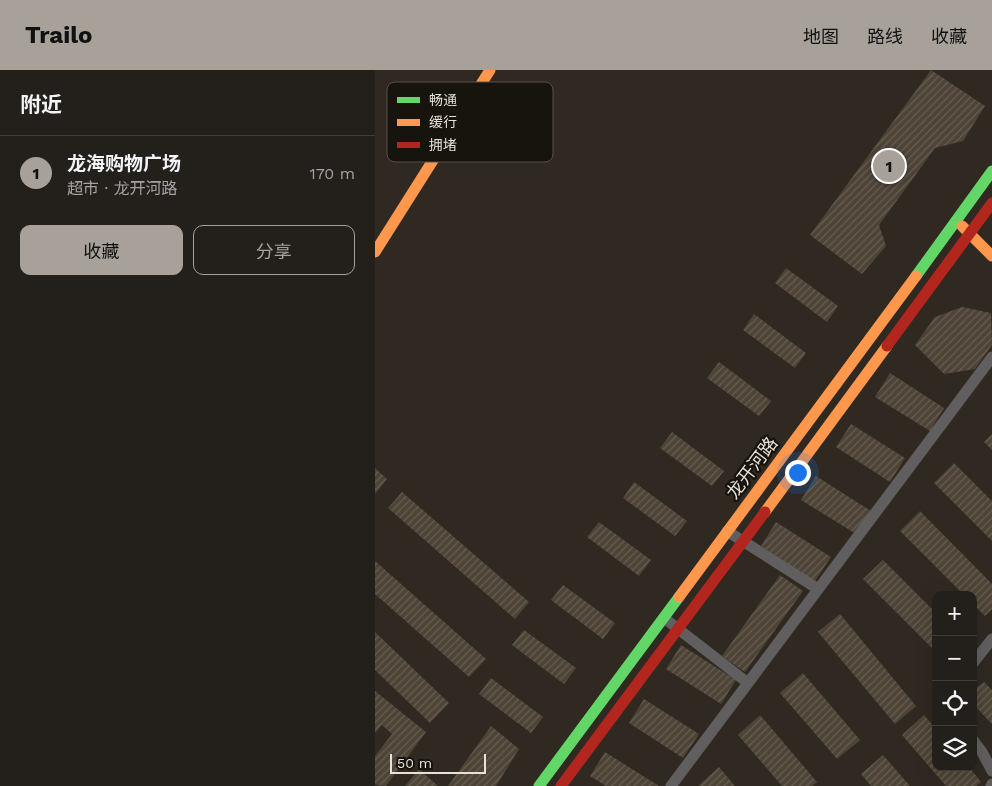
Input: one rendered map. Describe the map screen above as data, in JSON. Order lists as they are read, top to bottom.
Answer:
{
  "streets": {
    "main road": ["龙开河路"]
  },
  "legend": ["畅通", "缓行", "拥堵"],
  "scale_bar": "50 m",
  "page": {
    "header": "Trailo",
    "nav": ["地图", "路线", "收藏"],
    "heading": "附近",
    "list": [
      {
        "mark": "1",
        "name": "龙海购物广场",
        "note": "超市 · 龙开河路",
        "value": "170 m"
      }
    ],
    "pins": "1",
    "buttons": ["收藏", "分享"],
    "map_buttons": ["+", "−"],
    "scale": "50 m"
  }
}
